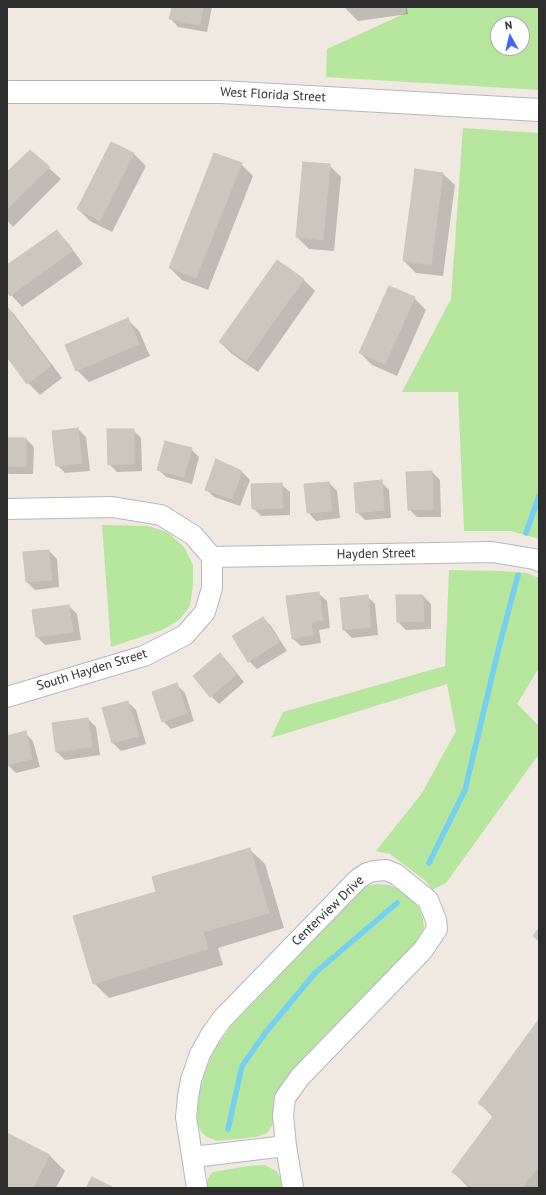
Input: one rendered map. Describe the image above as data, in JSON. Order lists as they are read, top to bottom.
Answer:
{
  "streets": {
    "street": [
      "West Florida Street",
      "Hayden Street",
      "South Hayden Street",
      "Centerview Drive"
    ]
  },
  "crossings": [
    ["Hayden Street", "South Hayden Street"]
  ],
  "north": "top"
}
